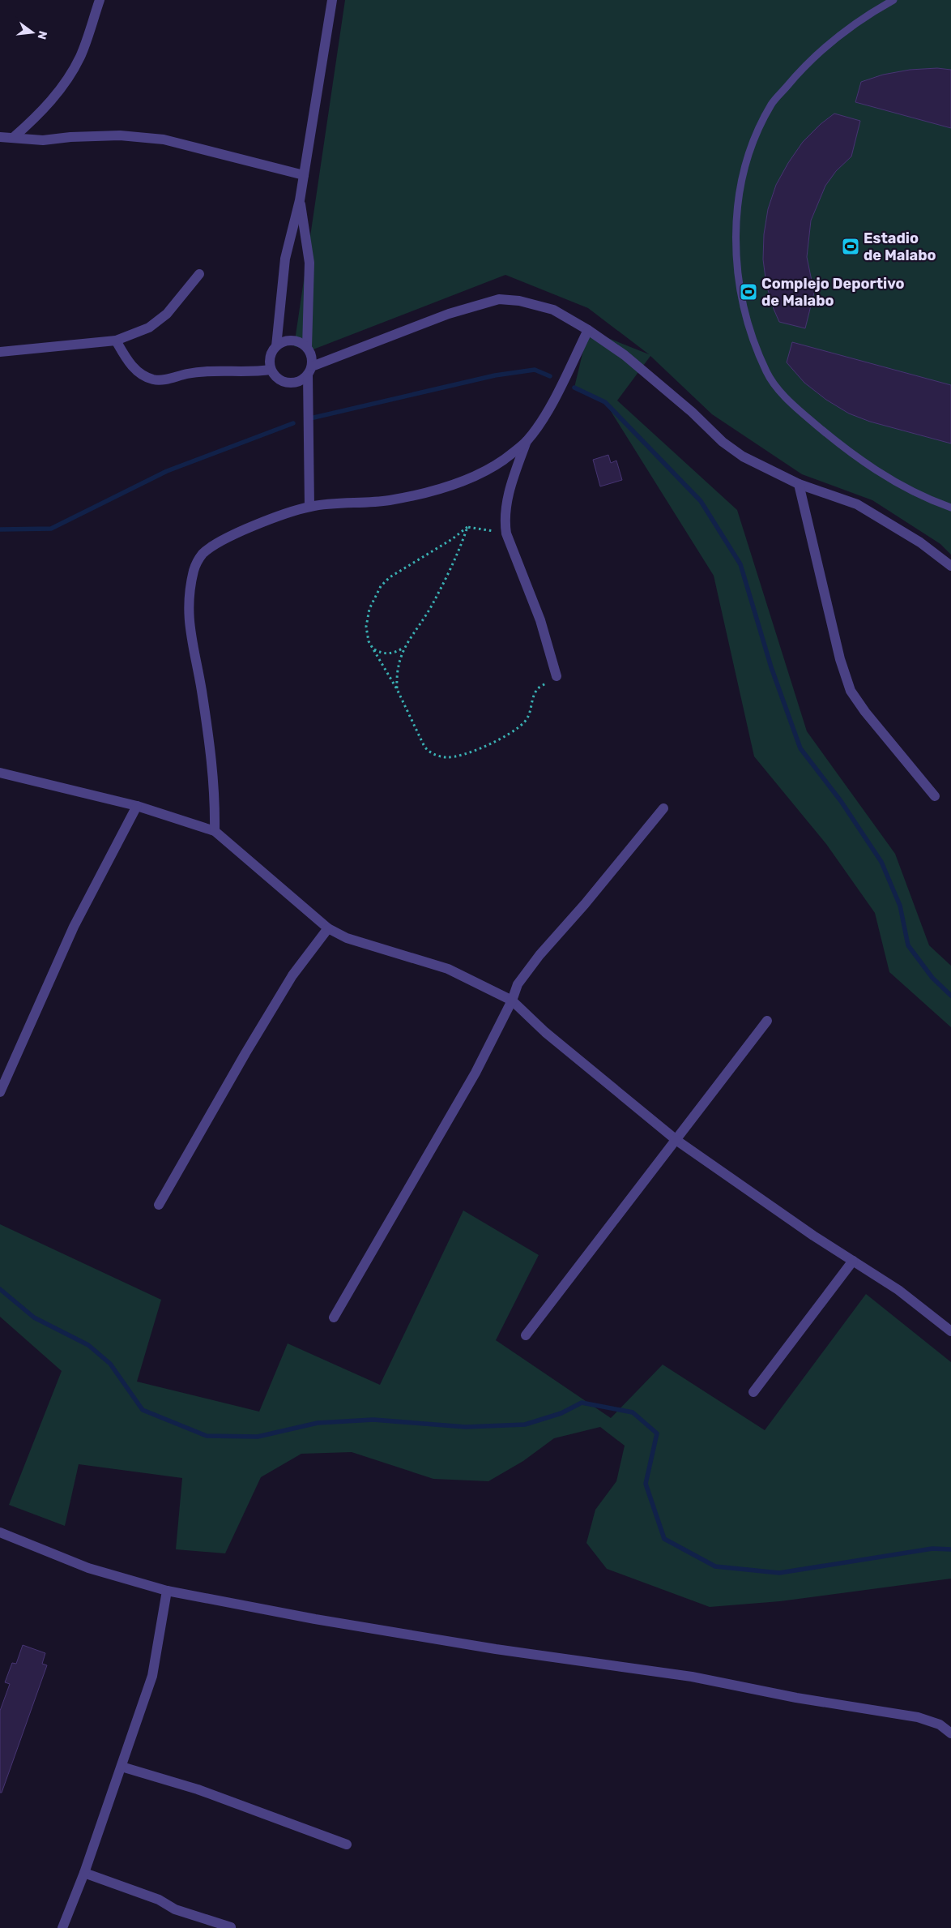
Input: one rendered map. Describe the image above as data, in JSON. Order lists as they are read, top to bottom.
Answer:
{
  "places": {
    "sports": ["Estadio de Malabo", "Complejo Deportivo de Malabo"]
  },
  "north": "right"
}
